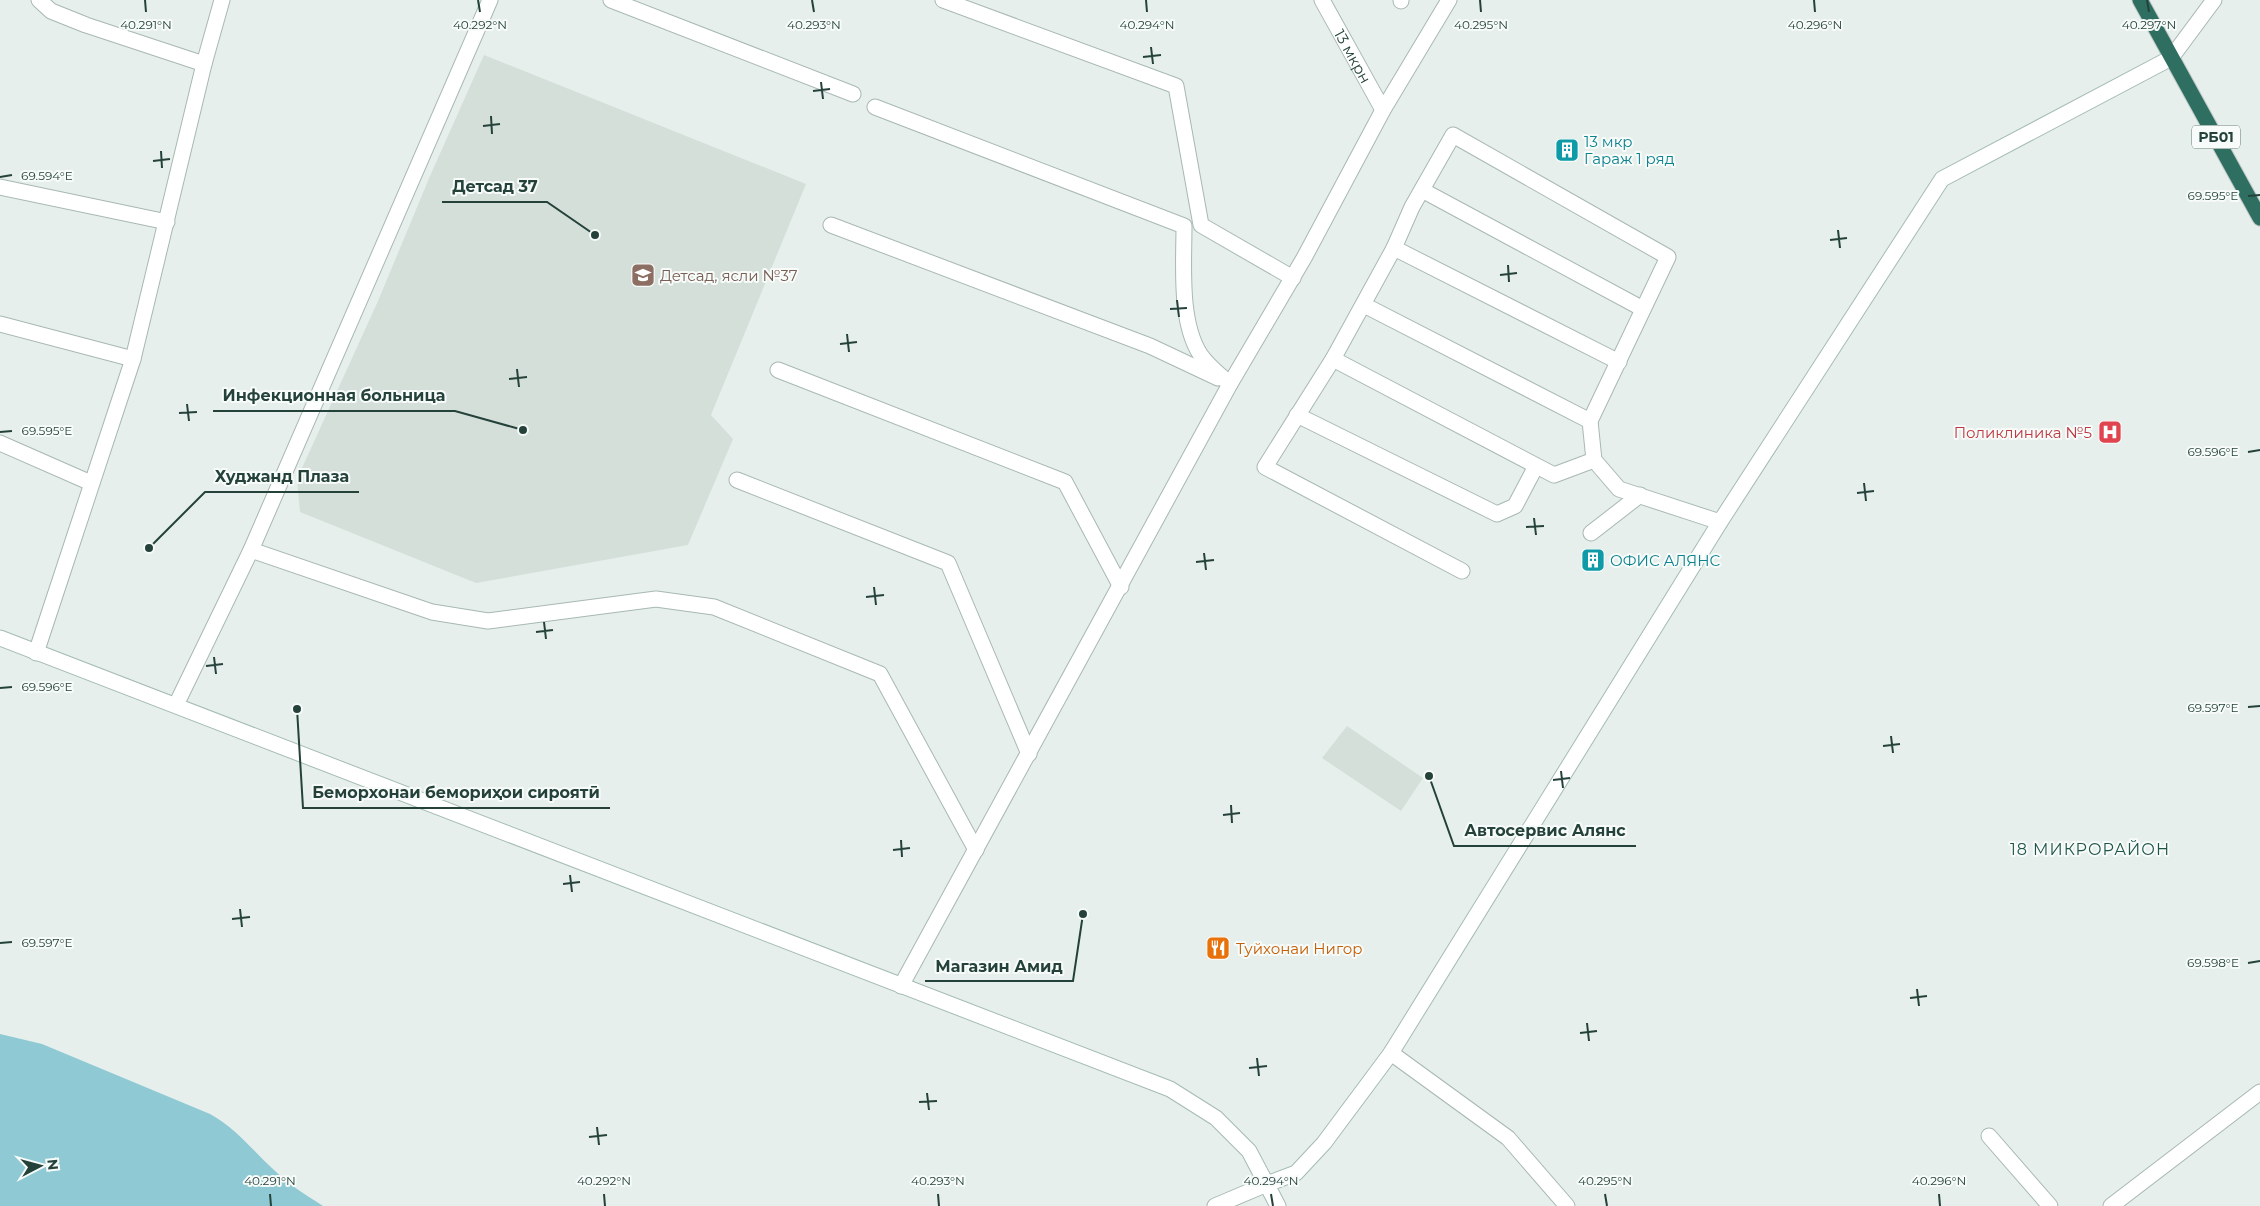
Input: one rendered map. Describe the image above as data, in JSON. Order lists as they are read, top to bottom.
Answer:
{
  "streets": {
    "highway": ["РБ01"],
    "street": ["13 мкрн"]
  },
  "districts": ["18 МИКРОРАЙОН"],
  "places": {
    "building": ["13 мкр Гараж 1 ряд", "ОФИС АЛЯНС"],
    "other": [
      "Детсад 37",
      "Инфекционная больница",
      "Худжанд Плаза",
      "Беморхонаи бемориҳои сироятӣ",
      "Автосервис Алянс",
      "Магазин Амид"
    ],
    "school or university": ["Детсад, ясли №37"],
    "hospital": ["Поликлиника №5"],
    "restaurant": ["Туйхонаи Нигор"]
  },
  "north": "right",
  "coordinates": [
    "40.291°N",
    "40.292°N",
    "40.293°N",
    "40.294°N",
    "40.295°N",
    "40.296°N",
    "40.297°N",
    "69.594°E",
    "69.595°E",
    "69.596°E",
    "69.597°E",
    "69.598°E"
  ]
}
